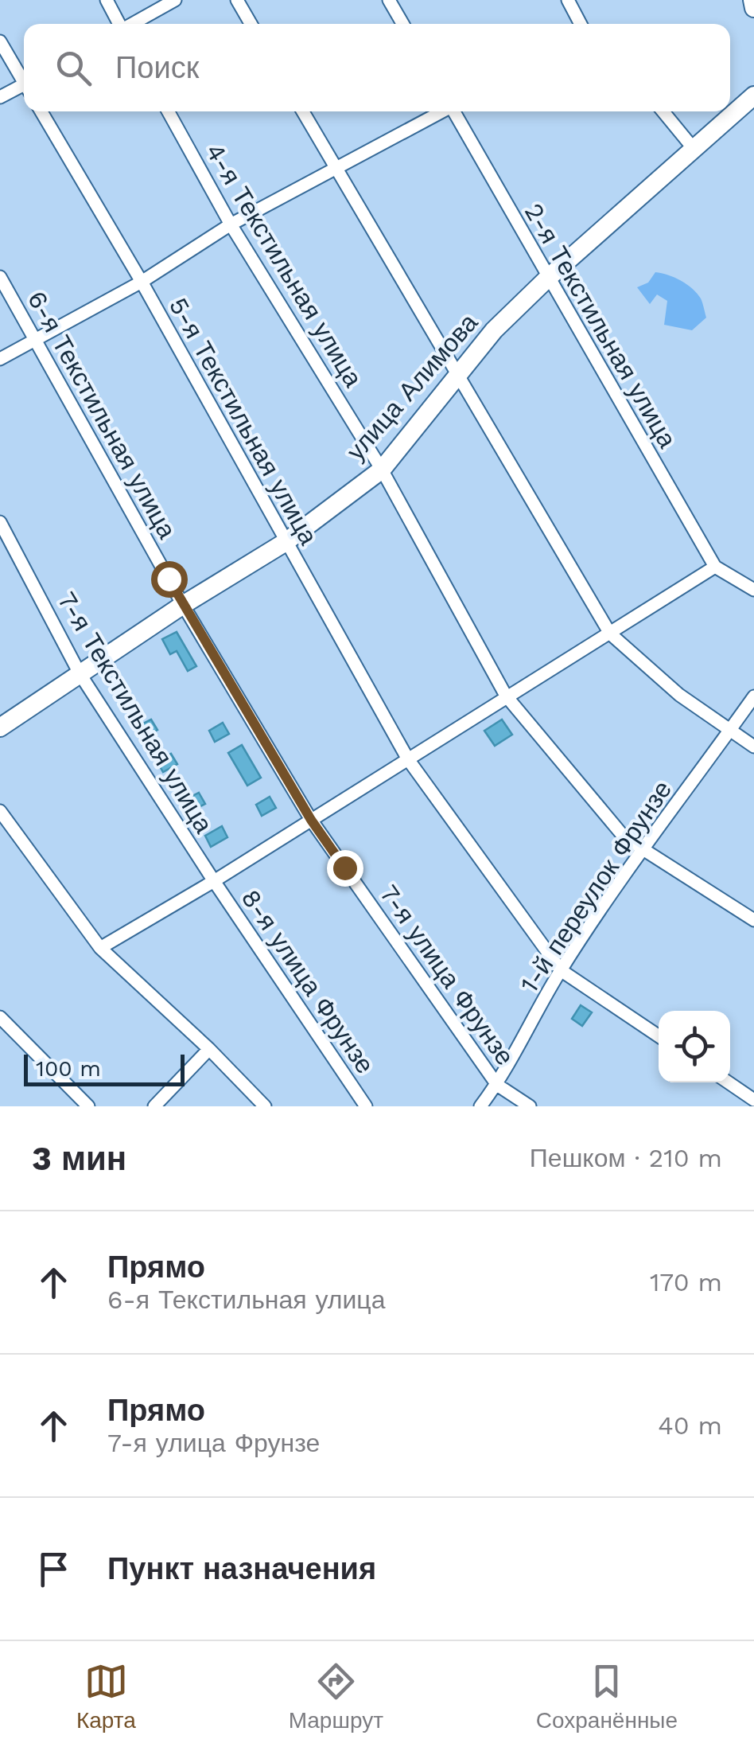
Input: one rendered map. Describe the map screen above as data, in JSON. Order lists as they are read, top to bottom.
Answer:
{
  "streets": {
    "street": [
      "4-я Текстильная улица",
      "2-я Текстильная улица",
      "улица Алимова",
      "6-я Текстильная улица",
      "5-я Текстильная улица",
      "7-я Текстильная улица",
      "1-й переулок Фрунзе",
      "7-я улица Фрунзе",
      "8-я улица Фрунзе"
    ]
  },
  "crossings": [
    ["4-я Текстильная улица", "улица Алимова"],
    ["4-я Текстильная улица", "1-й переулок Фрунзе"],
    ["2-я Текстильная улица", "улица Алимова"],
    ["улица Алимова", "6-я Текстильная улица"],
    ["улица Алимова", "5-я Текстильная улица"],
    ["улица Алимова", "7-я Текстильная улица"],
    ["6-я Текстильная улица", "7-я улица Фрунзе"],
    ["5-я Текстильная улица", "1-й переулок Фрунзе"],
    ["7-я Текстильная улица", "8-я улица Фрунзе"],
    ["1-й переулок Фрунзе", "7-я улица Фрунзе"]
  ],
  "scale_bar": "100 m",
  "page": {
    "search": "Поиск",
    "scale": "100 m",
    "heading": ["3 мин", "Пешком · 210 m"],
    "list": [
      ["Прямо", "6-я Текстильная улица", "170 m"],
      ["Прямо", "7-я улица Фрунзе", "40 m"],
      "Пункт назначения"
    ],
    "nav": ["Карта", "Маршрут", "Сохранённые"]
  }
}
